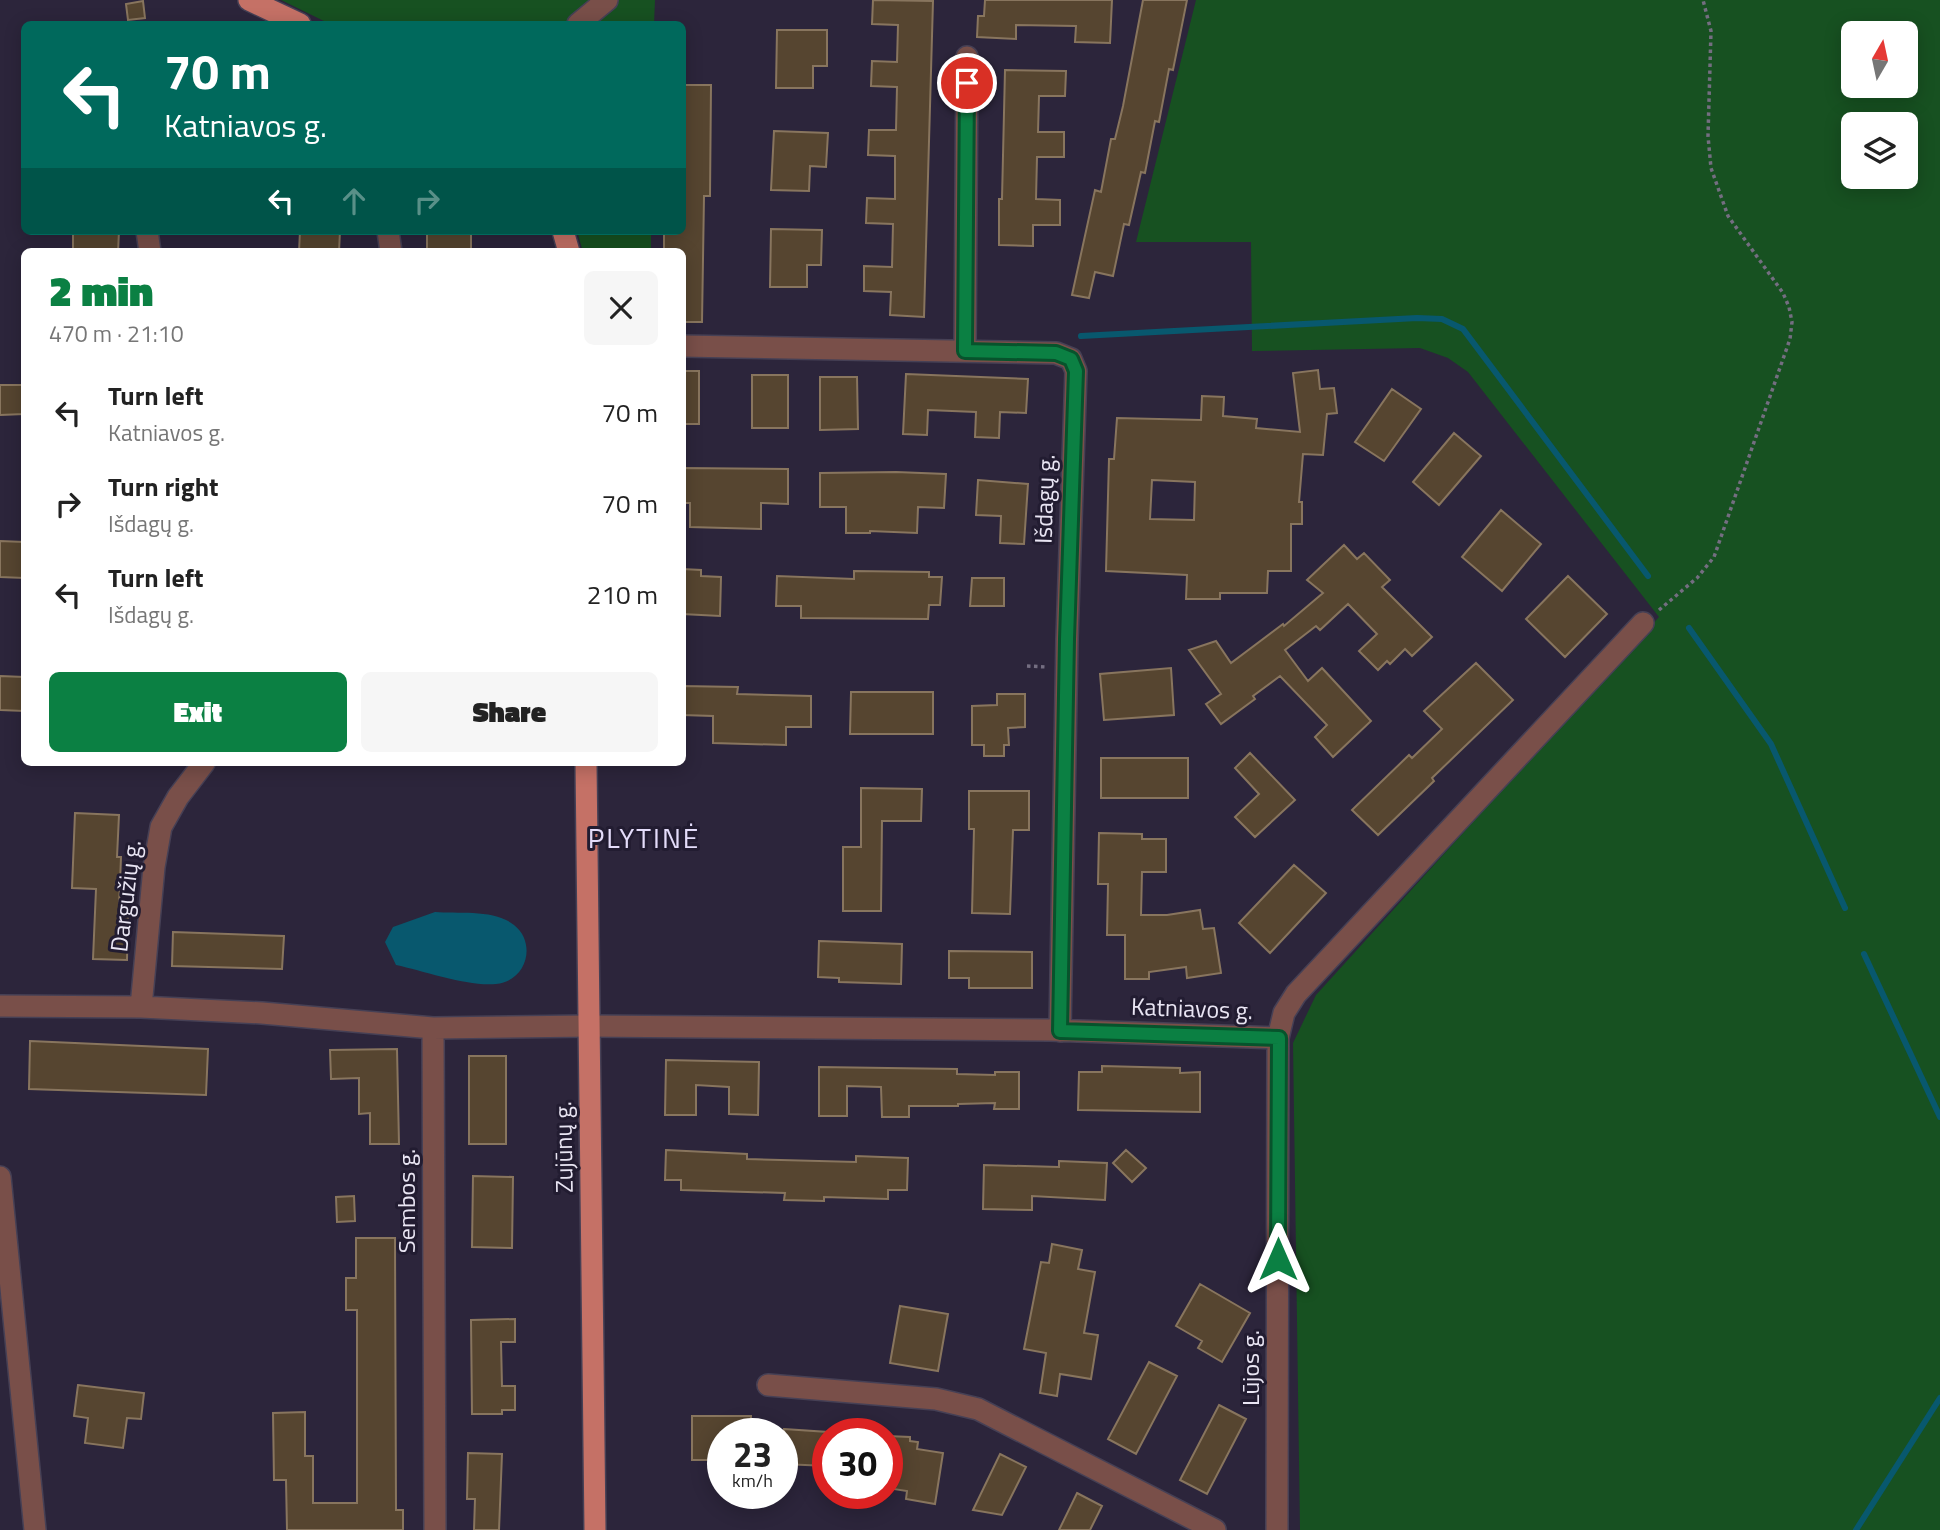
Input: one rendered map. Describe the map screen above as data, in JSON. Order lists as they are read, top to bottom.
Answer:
{
  "streets": {
    "main road": ["Zujūnų g."],
    "street": [
      "Išdagų g.",
      "Dargužių g.",
      "Katniavos g.",
      "Sembos g.",
      "Lūjos g."
    ]
  },
  "crossings": [
    ["Išdagų g.", "Katniavos g."],
    ["Katniavos g.", "Zujūnų g."],
    ["Katniavos g.", "Lūjos g."]
  ],
  "districts": ["PLYTINĖ"],
  "north": "top",
  "page": {
    "turn": ["70 m", "Katniavos g."],
    "heading": ["2 min", "470 m · 21:10"],
    "list": [
      {
        "name": "Turn left",
        "note": "Katniavos g.",
        "value": "70 m"
      },
      {
        "name": "Turn right",
        "note": "Išdagų g.",
        "value": "70 m"
      },
      {
        "name": "Turn left",
        "note": "Išdagų g.",
        "value": "210 m"
      }
    ],
    "buttons": ["Exit", "Share"],
    "speed": "23 km/h",
    "limit": "30"
  }
}
